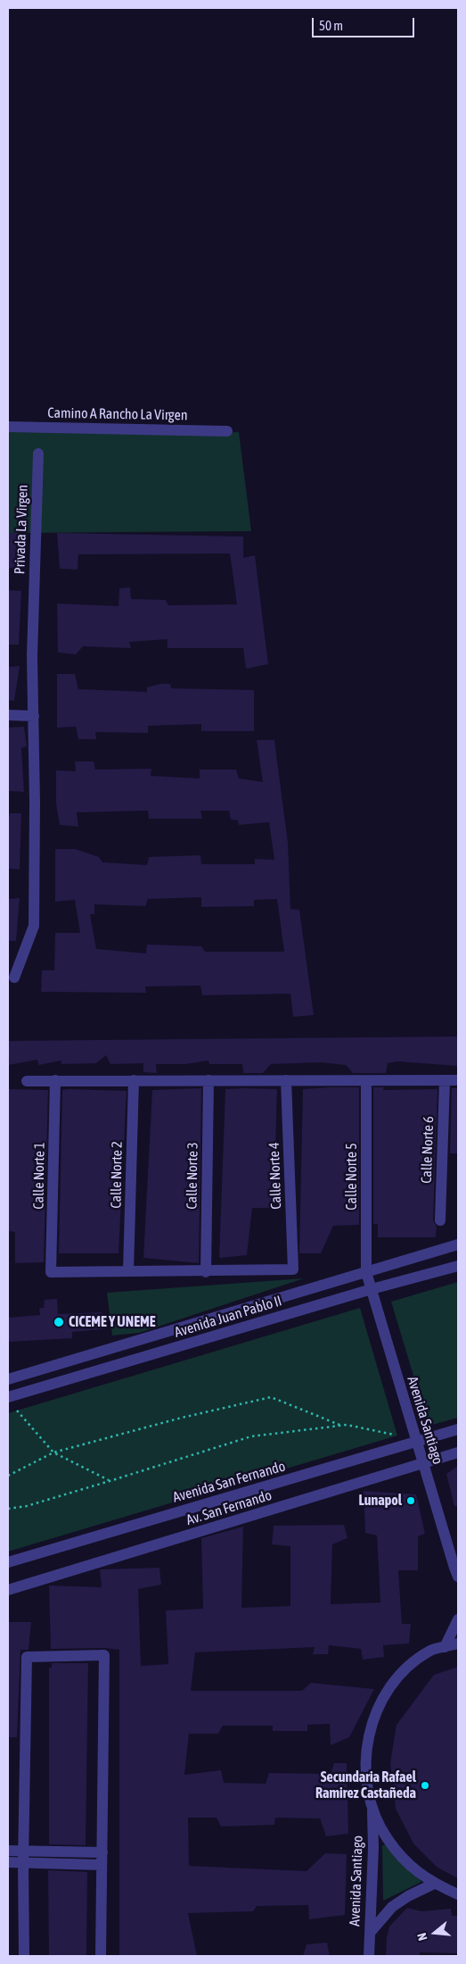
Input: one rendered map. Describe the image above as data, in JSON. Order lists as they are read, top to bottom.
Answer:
{
  "streets": {
    "street": [
      "Camino A Rancho La Virgen",
      "Privada La Virgen",
      "Calle Norte 6",
      "Calle Norte 2",
      "Calle Norte 1",
      "Calle Norte 3",
      "Calle Norte 4",
      "Calle Norte 5",
      "Avenida Juan Pablo II",
      "Avenida Santiago",
      "Avenida San Fernando",
      "Av. San Fernando"
    ]
  },
  "crossings": [
    ["Calle Norte 2", "Calle Norte 1"],
    ["Calle Norte 3", "Calle Norte 4"],
    ["Calle Norte 5", "Avenida Santiago"],
    ["Avenida Juan Pablo II", "Avenida Santiago"],
    ["Avenida Santiago", "Avenida San Fernando"],
    ["Avenida Santiago", "Av. San Fernando"]
  ],
  "places": ["CICEME Y UNEME", "Lunapol", "Secundaria Rafael Ramirez Castañeda"],
  "scale_bar": "50 m",
  "north": "left"
}
